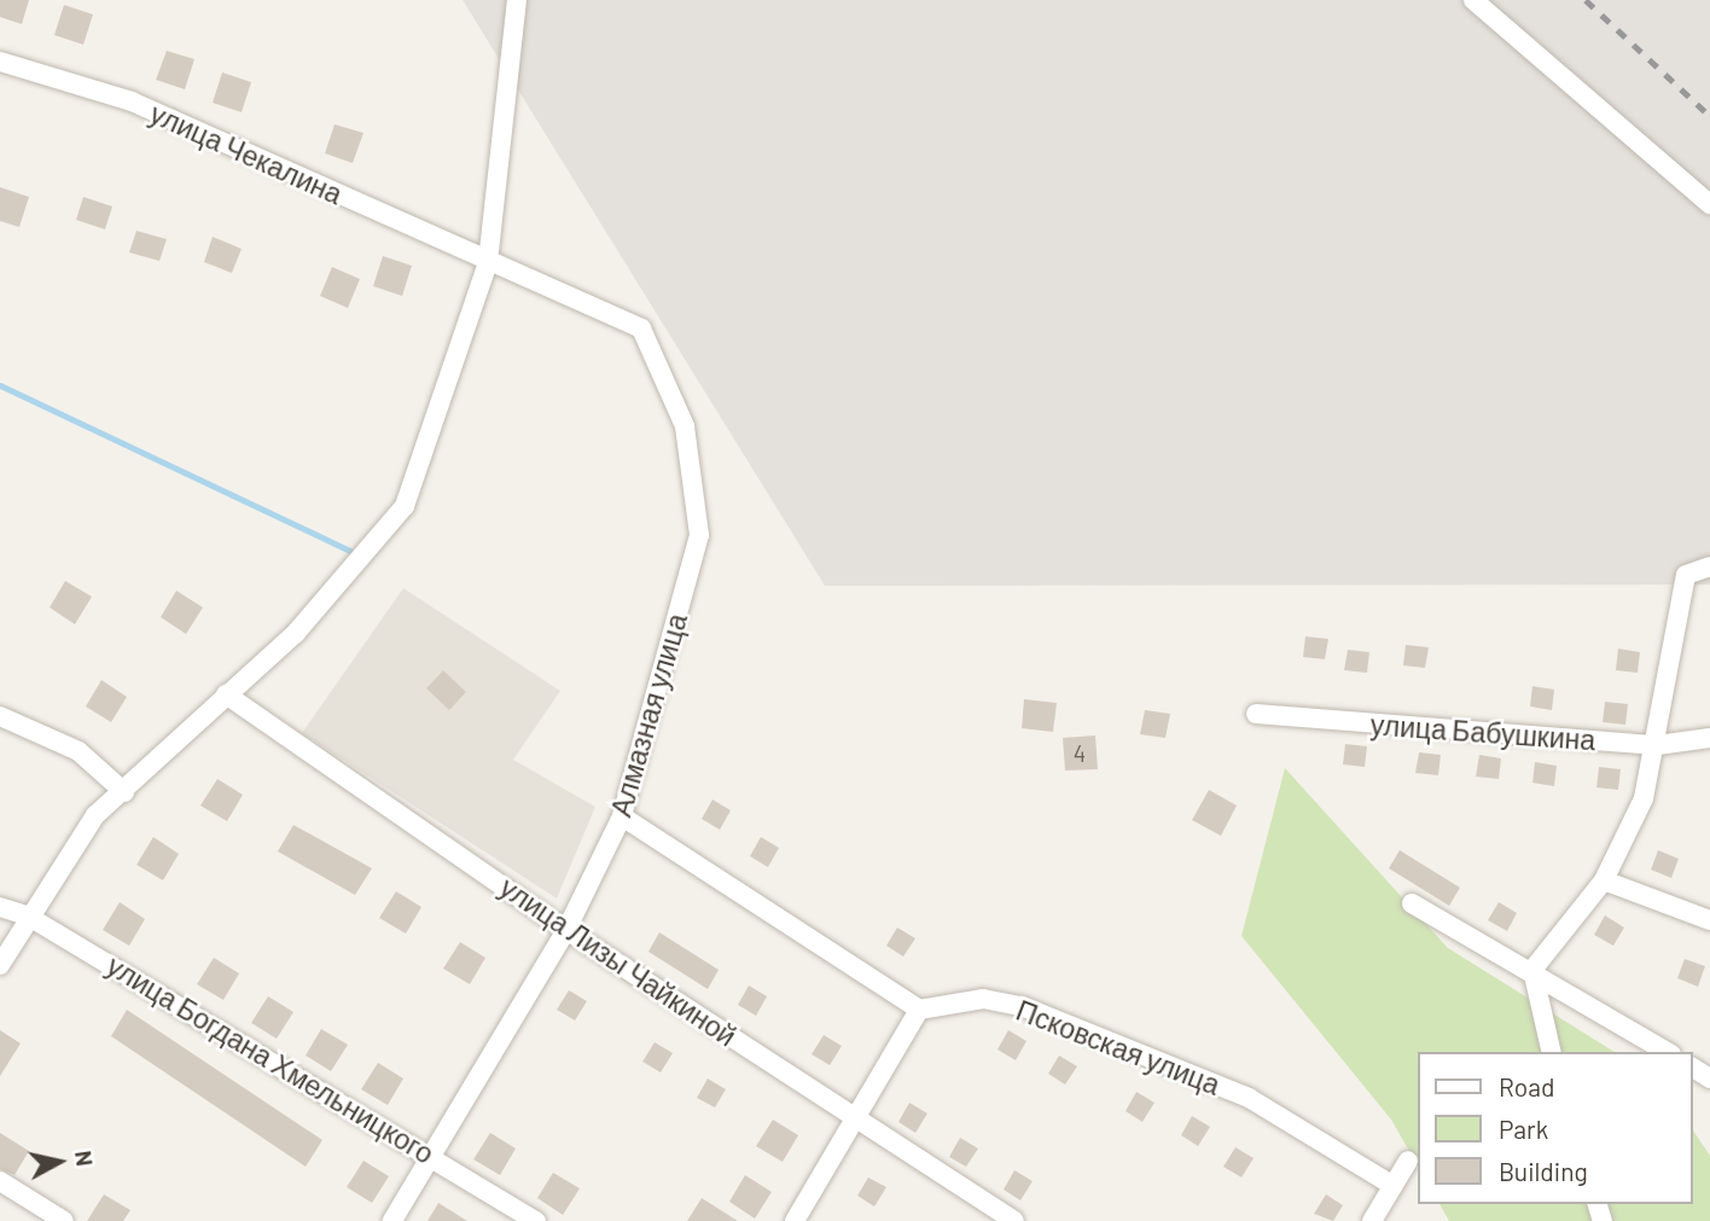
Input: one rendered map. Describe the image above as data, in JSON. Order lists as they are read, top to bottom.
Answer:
{
  "streets": {
    "street": [
      "улица Чекалина",
      "Алмазная улица",
      "улица Бабушкина",
      "улица Лизы Чайкиной",
      "Псковская улица",
      "улица Богдана Хмельницкого"
    ]
  },
  "crossings": [
    ["улица Чекалина", "Алмазная улица"],
    ["Алмазная улица", "улица Лизы Чайкиной"],
    ["Алмазная улица", "улица Богдана Хмельницкого"]
  ],
  "house_numbers": ["4"],
  "legend": ["Road", "Park", "Building"],
  "north": "right"
}
